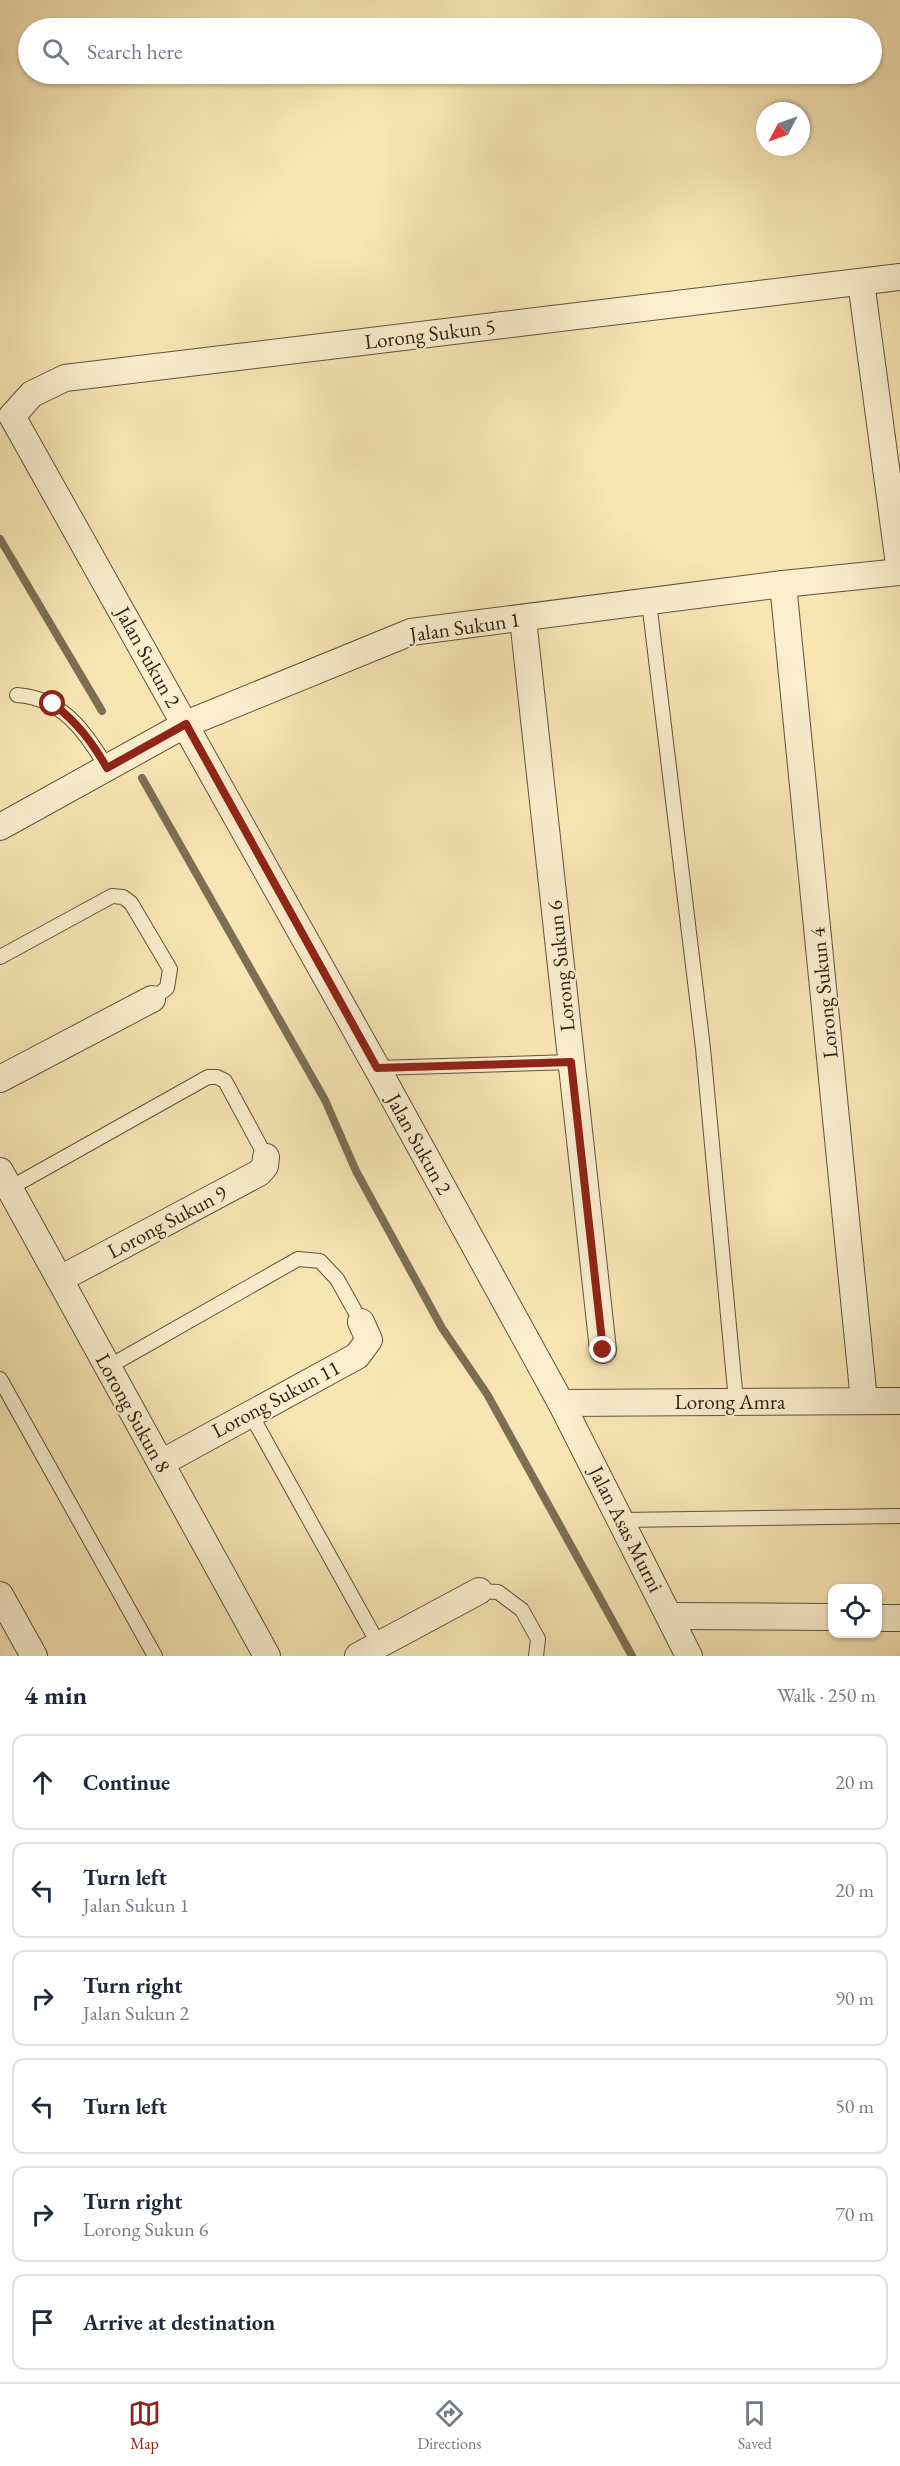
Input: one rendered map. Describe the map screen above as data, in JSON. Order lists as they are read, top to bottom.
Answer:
{
  "streets": {
    "street": [
      "Lorong Sukun 5",
      "Jalan Sukun 1",
      "Jalan Sukun 2",
      "Lorong Sukun 6",
      "Lorong Sukun 4",
      "Lorong Sukun 9",
      "Lorong Sukun 11",
      "Lorong Amra",
      "Lorong Sukun 8",
      "Jalan Asas Murni"
    ]
  },
  "crossings": [
    ["Lorong Sukun 5", "Jalan Sukun 2"],
    ["Jalan Sukun 1", "Jalan Sukun 2"],
    ["Jalan Sukun 1", "Lorong Sukun 6"],
    ["Jalan Sukun 1", "Lorong Sukun 4"],
    ["Jalan Sukun 2", "Lorong Amra"],
    ["Jalan Sukun 2", "Jalan Asas Murni"],
    ["Lorong Sukun 4", "Lorong Amra"],
    ["Lorong Sukun 9", "Lorong Sukun 8"],
    ["Lorong Sukun 11", "Lorong Sukun 8"],
    ["Lorong Amra", "Jalan Asas Murni"]
  ],
  "north": "bottom left",
  "page": {
    "search": "Search here",
    "heading": ["4 min", "Walk · 250 m"],
    "list": [
      ["Continue", "20 m"],
      ["Turn left", "Jalan Sukun 1", "20 m"],
      ["Turn right", "Jalan Sukun 2", "90 m"],
      ["Turn left", "50 m"],
      ["Turn right", "Lorong Sukun 6", "70 m"],
      "Arrive at destination"
    ],
    "nav": ["Map", "Directions", "Saved"]
  }
}
